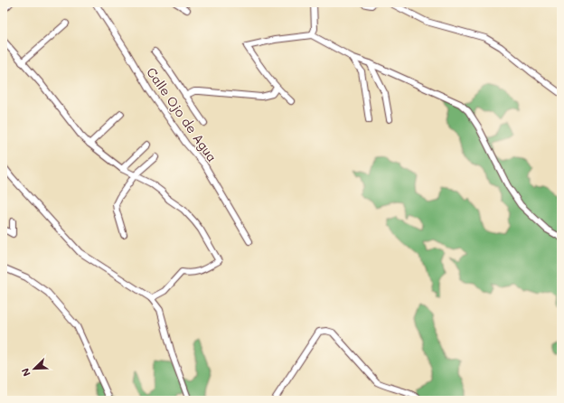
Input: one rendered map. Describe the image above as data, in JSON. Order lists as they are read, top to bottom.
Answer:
{
  "streets": {
    "street": ["Calle Ojo de Agua"]
  },
  "north": "bottom left"
}
